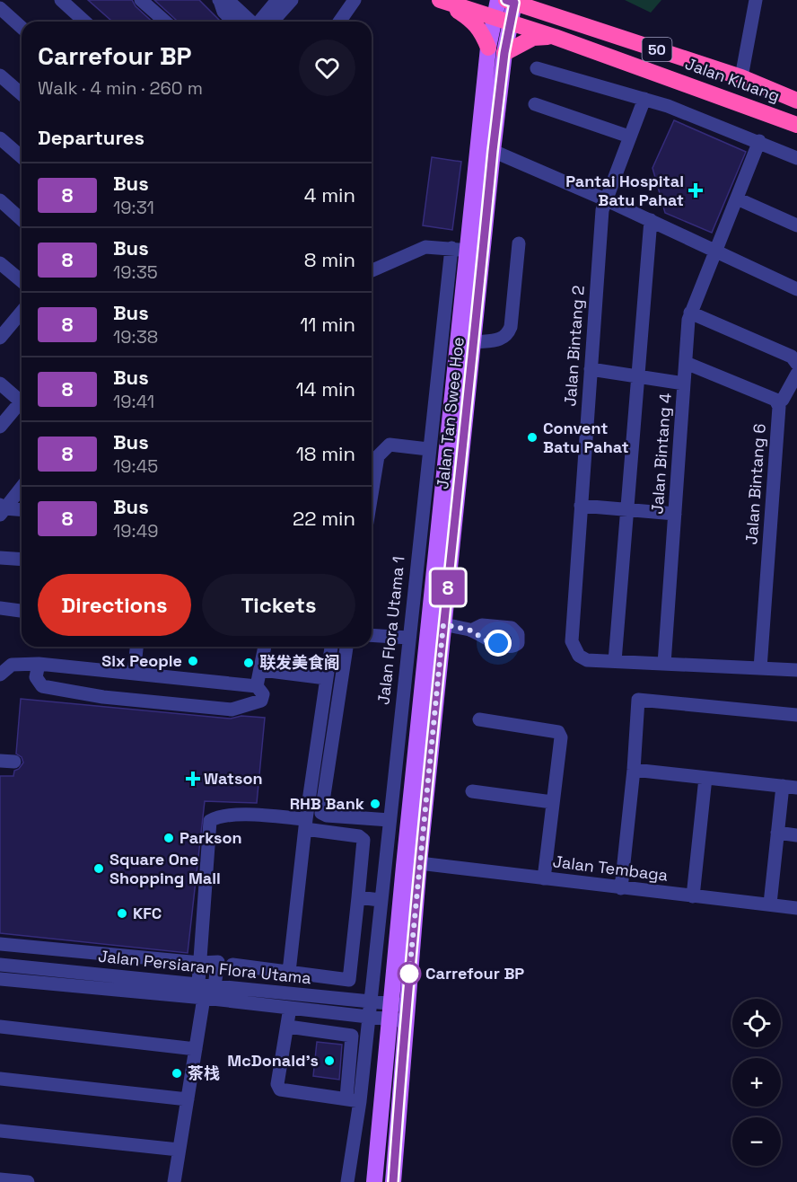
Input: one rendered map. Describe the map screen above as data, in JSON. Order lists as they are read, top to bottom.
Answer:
{
  "streets": {
    "highway": ["50", "Jalan Kluang"],
    "main road": ["Jalan Tan Swee Hoe"],
    "street": [
      "Jalan Bintang 2",
      "Jalan Bintang 4",
      "Jalan Bintang 6",
      "Jalan Flora Utama 1",
      "Jalan Tembaga",
      "Jalan Persiaran Flora Utama"
    ]
  },
  "crossings": [
    ["Jalan Kluang", "Jalan Tan Swee Hoe"],
    ["Jalan Tan Swee Hoe", "Jalan Flora Utama 1"],
    ["Jalan Tan Swee Hoe", "Jalan Tembaga"],
    ["Jalan Tan Swee Hoe", "Jalan Persiaran Flora Utama"],
    ["Jalan Bintang 4", "Jalan Bintang 6"],
    ["Jalan Flora Utama 1", "Jalan Persiaran Flora Utama"]
  ],
  "places": {
    "health": ["Pantai Hospital Batu Pahat", "Watson"],
    "other": [
      "Convent Batu Pahat",
      "Six People",
      "联发美食阁",
      "RHB Bank",
      "Parkson",
      "Square One Shopping Mall",
      "KFC",
      "Carrefour BP",
      "McDonald's",
      "茶栈"
    ]
  },
  "lines": ["bus line 8"],
  "page": {
    "on_map": "8",
    "heading": [
      ["Carrefour BP", "Walk · 4 min · 260 m"],
      "Departures"
    ],
    "list": [
      {
        "mark": "8",
        "name": "Bus",
        "note": "19:31",
        "value": "4 min"
      },
      {
        "mark": "8",
        "name": "Bus",
        "note": "19:35",
        "value": "8 min"
      },
      {
        "mark": "8",
        "name": "Bus",
        "note": "19:38",
        "value": "11 min"
      },
      {
        "mark": "8",
        "name": "Bus",
        "note": "19:41",
        "value": "14 min"
      },
      {
        "mark": "8",
        "name": "Bus",
        "note": "19:45",
        "value": "18 min"
      },
      {
        "mark": "8",
        "name": "Bus",
        "note": "19:49",
        "value": "22 min"
      }
    ],
    "buttons": ["Directions", "Tickets"],
    "map_buttons": ["+", "−"]
  }
}
